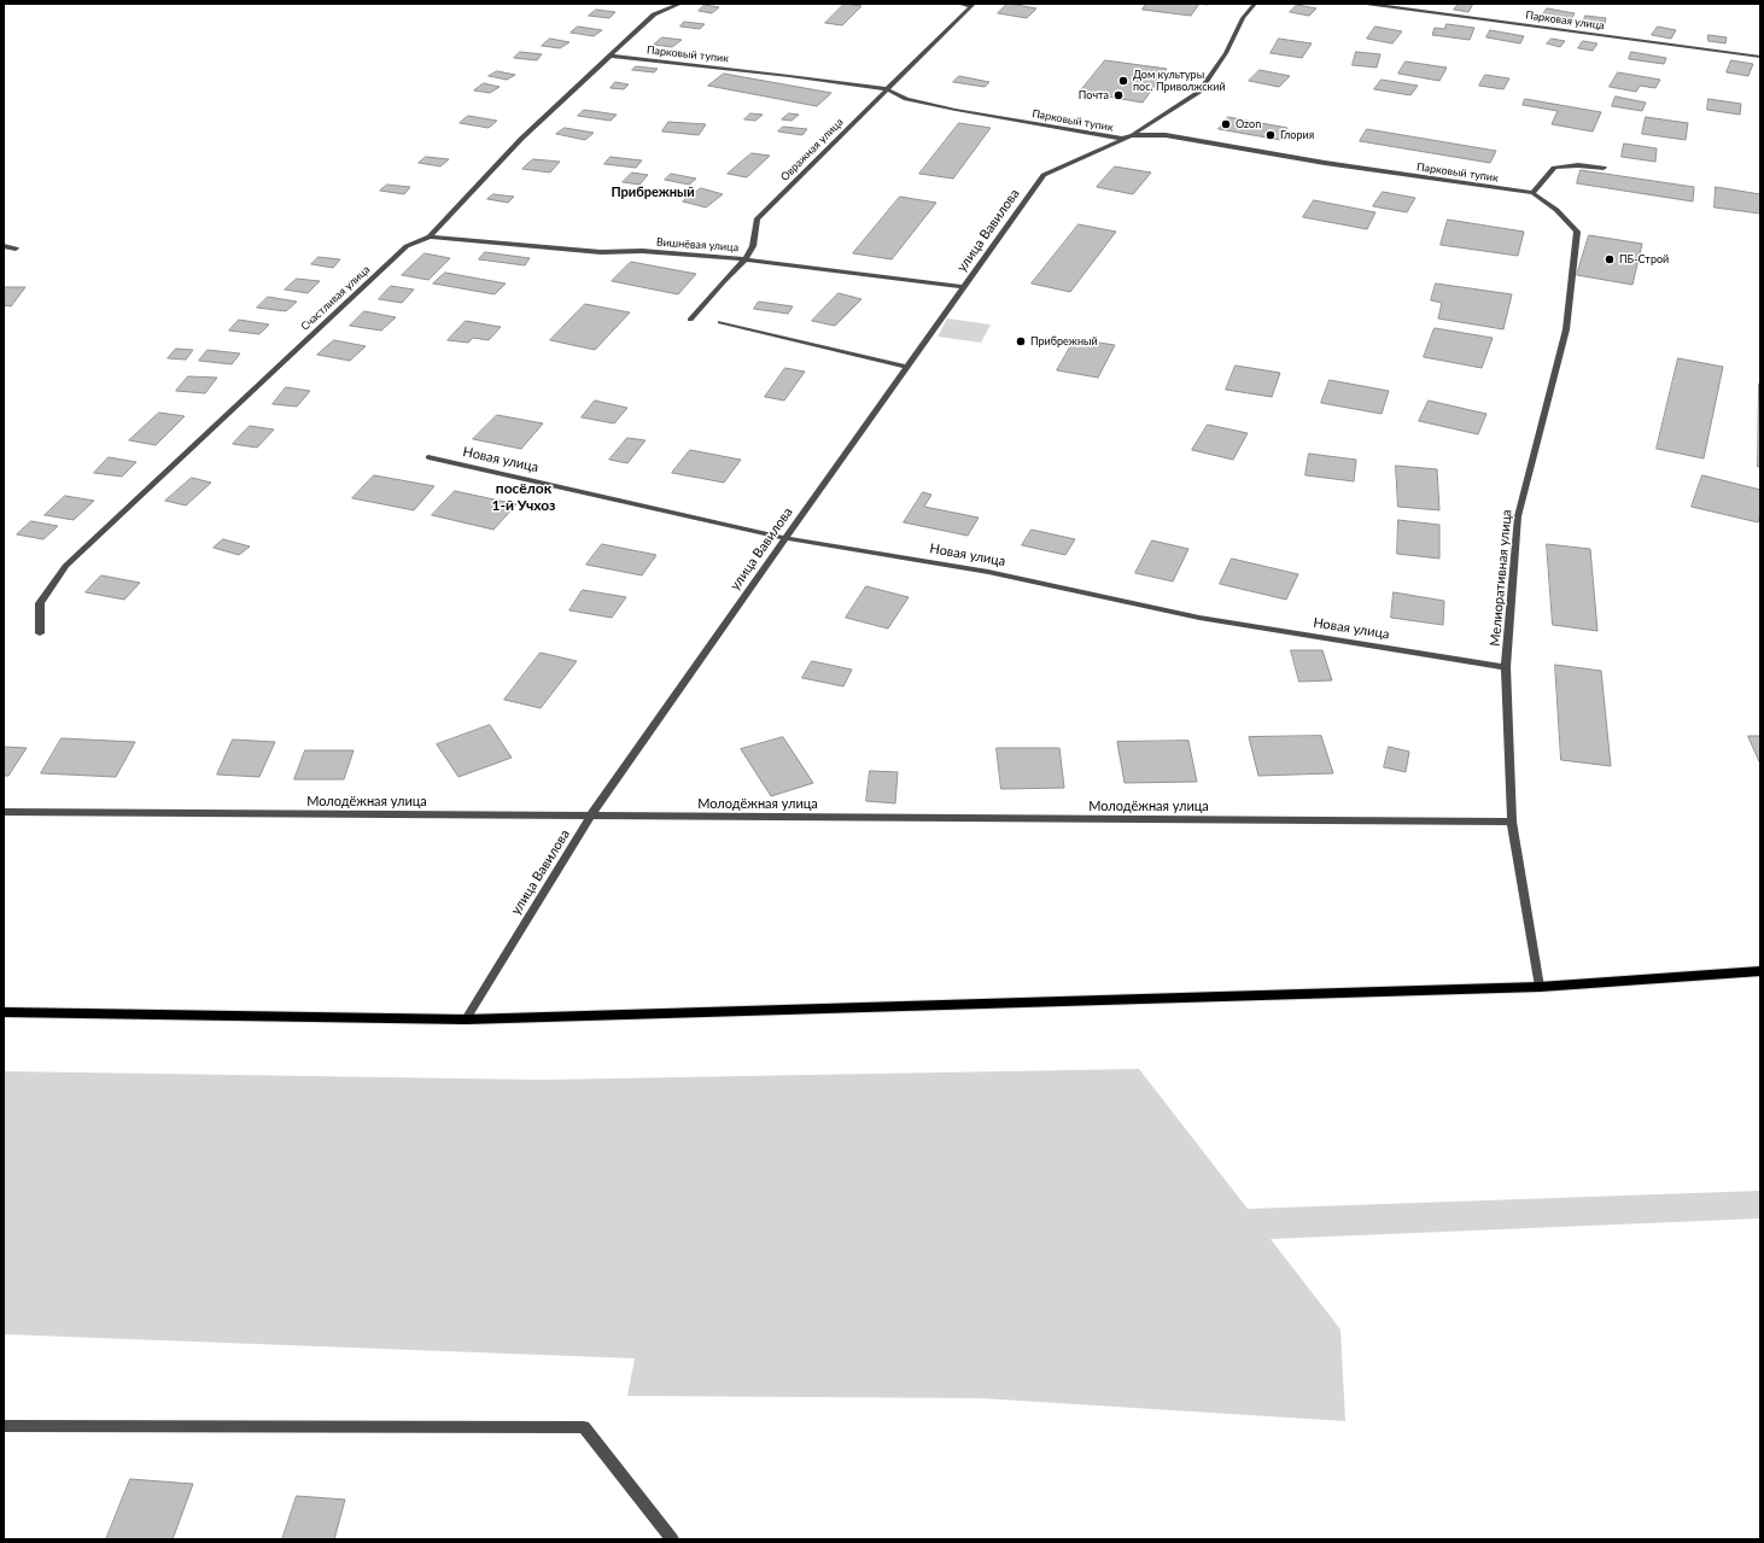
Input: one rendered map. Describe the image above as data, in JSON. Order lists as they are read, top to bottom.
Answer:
{
  "streets": {
    "street": [
      "Парковая улица",
      "Парковый тупик",
      "Овражная улица",
      "улица Вавилова",
      "Вишнёвая улица",
      "Счастливая улица",
      "Новая улица",
      "Мелиоративная улица",
      "Молодёжная улица"
    ]
  },
  "crossings": [
    ["Парковый тупик", "Овражная улица"],
    ["Парковый тупик", "улица Вавилова"],
    ["Парковый тупик", "Счастливая улица"],
    ["Парковый тупик", "Мелиоративная улица"],
    ["Овражная улица", "Вишнёвая улица"],
    ["улица Вавилова", "Вишнёвая улица"],
    ["улица Вавилова", "Новая улица"],
    ["улица Вавилова", "Молодёжная улица"],
    ["Вишнёвая улица", "Счастливая улица"],
    ["Новая улица", "Мелиоративная улица"],
    ["Мелиоративная улица", "Молодёжная улица"]
  ],
  "districts": ["Прибрежный", "посёлок 1-й Учхоз"],
  "places": [
    "Дом культуры пос. Приволжский",
    "Почта",
    "Ozon",
    "Глория",
    "ПБ-Строй",
    "Прибрежный"
  ]
}
